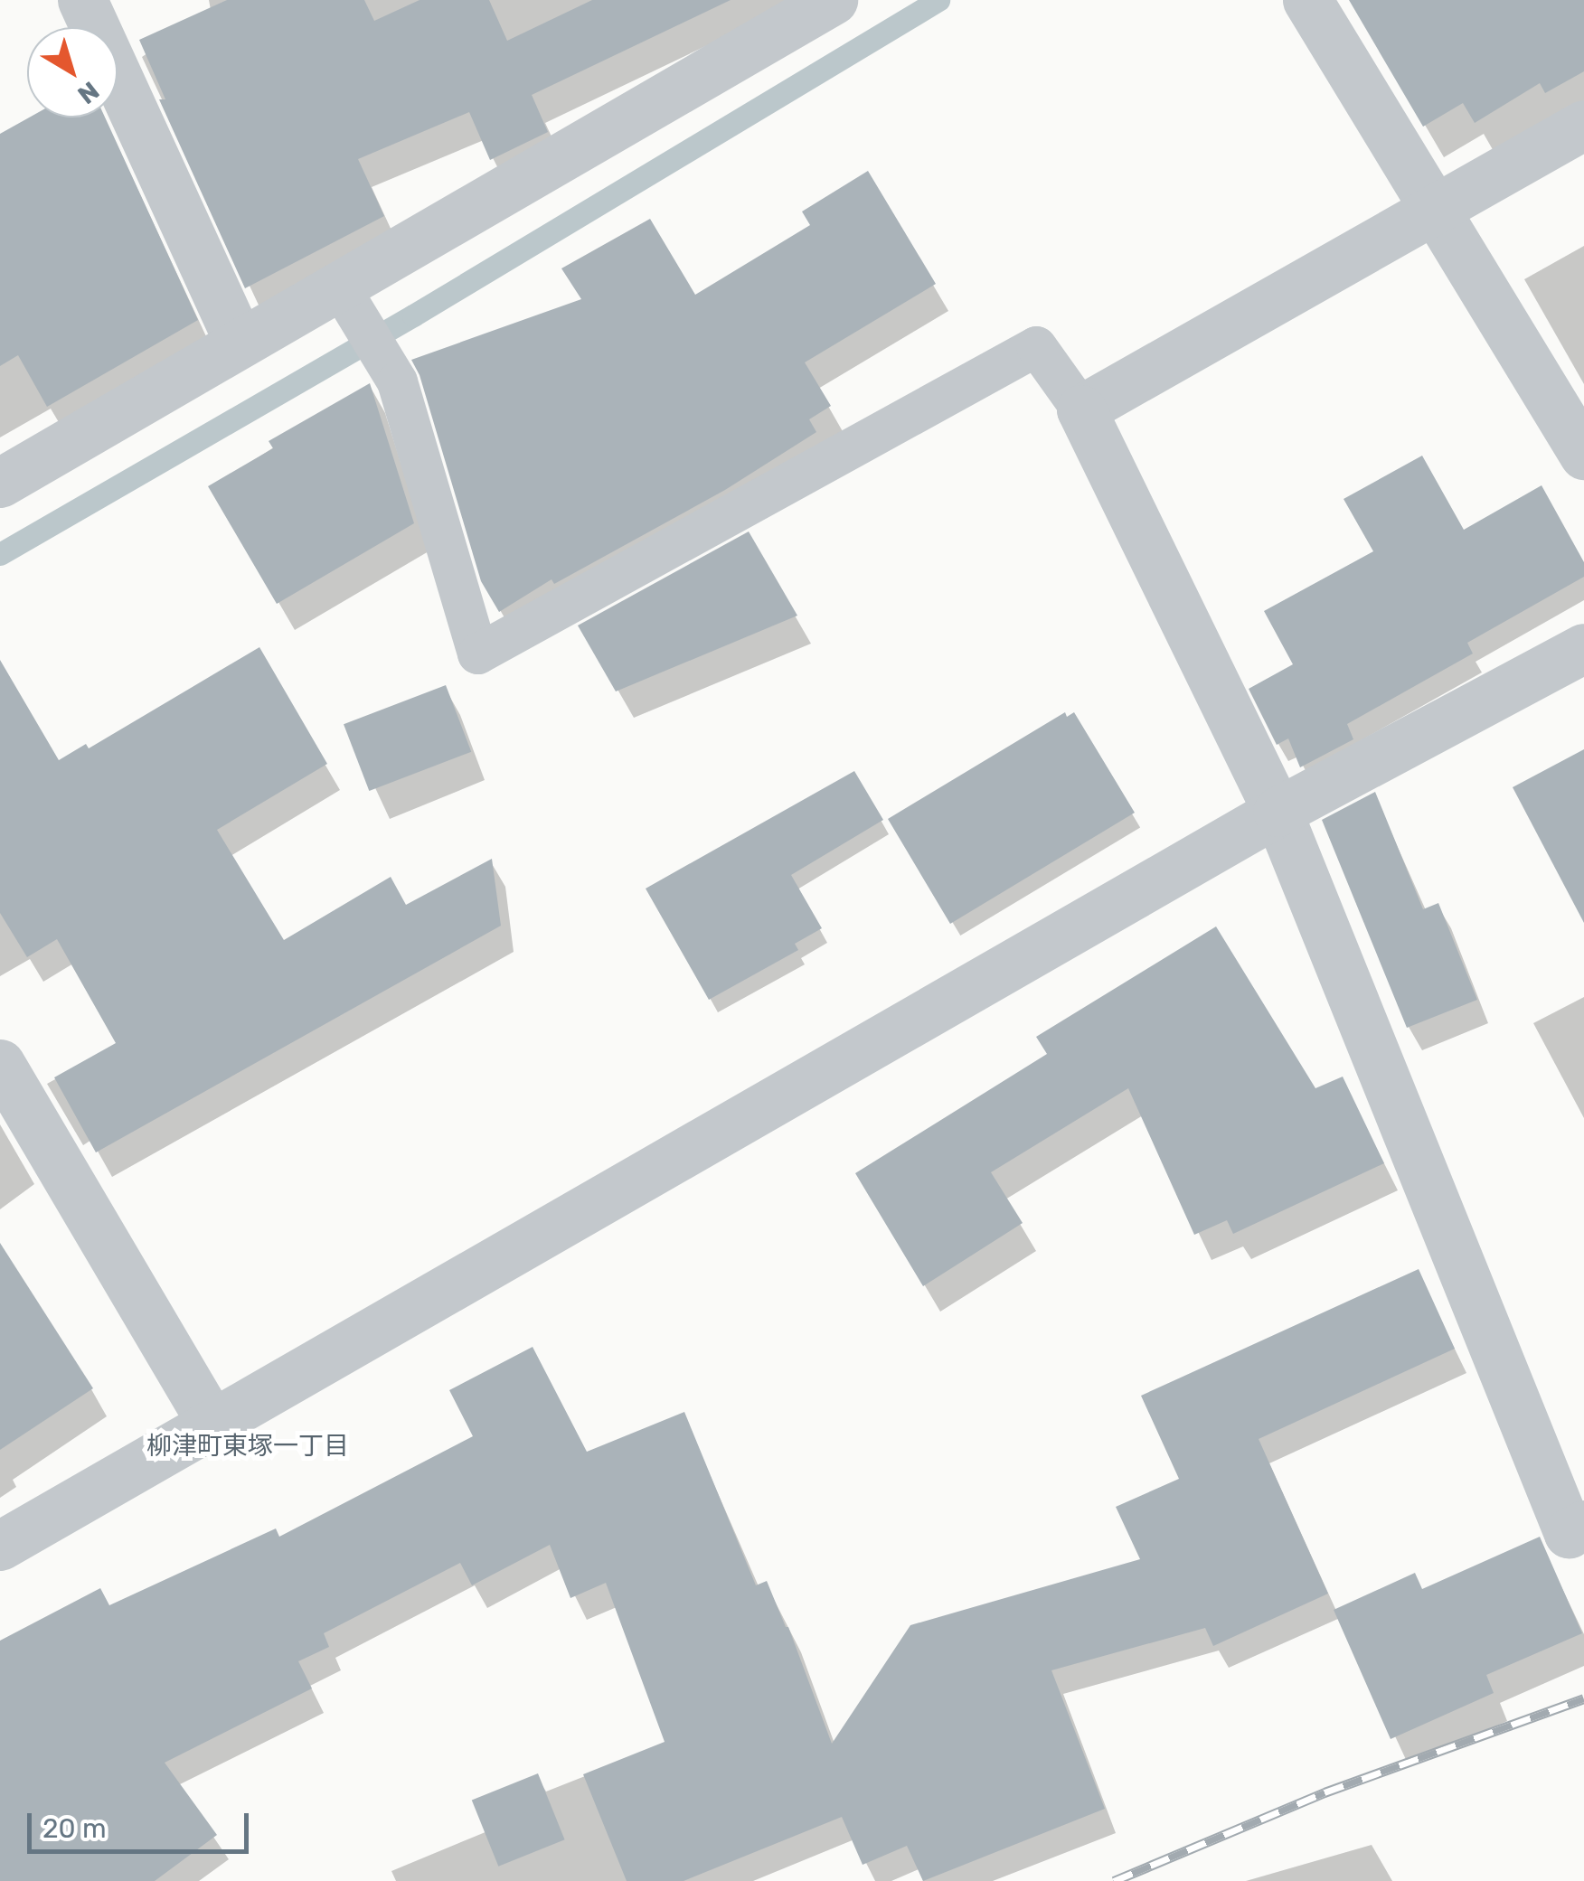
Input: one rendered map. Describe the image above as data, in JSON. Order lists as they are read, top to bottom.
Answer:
{
  "districts": ["柳津町東塚一丁目"],
  "scale_bar": "20 m",
  "north": "bottom right"
}
